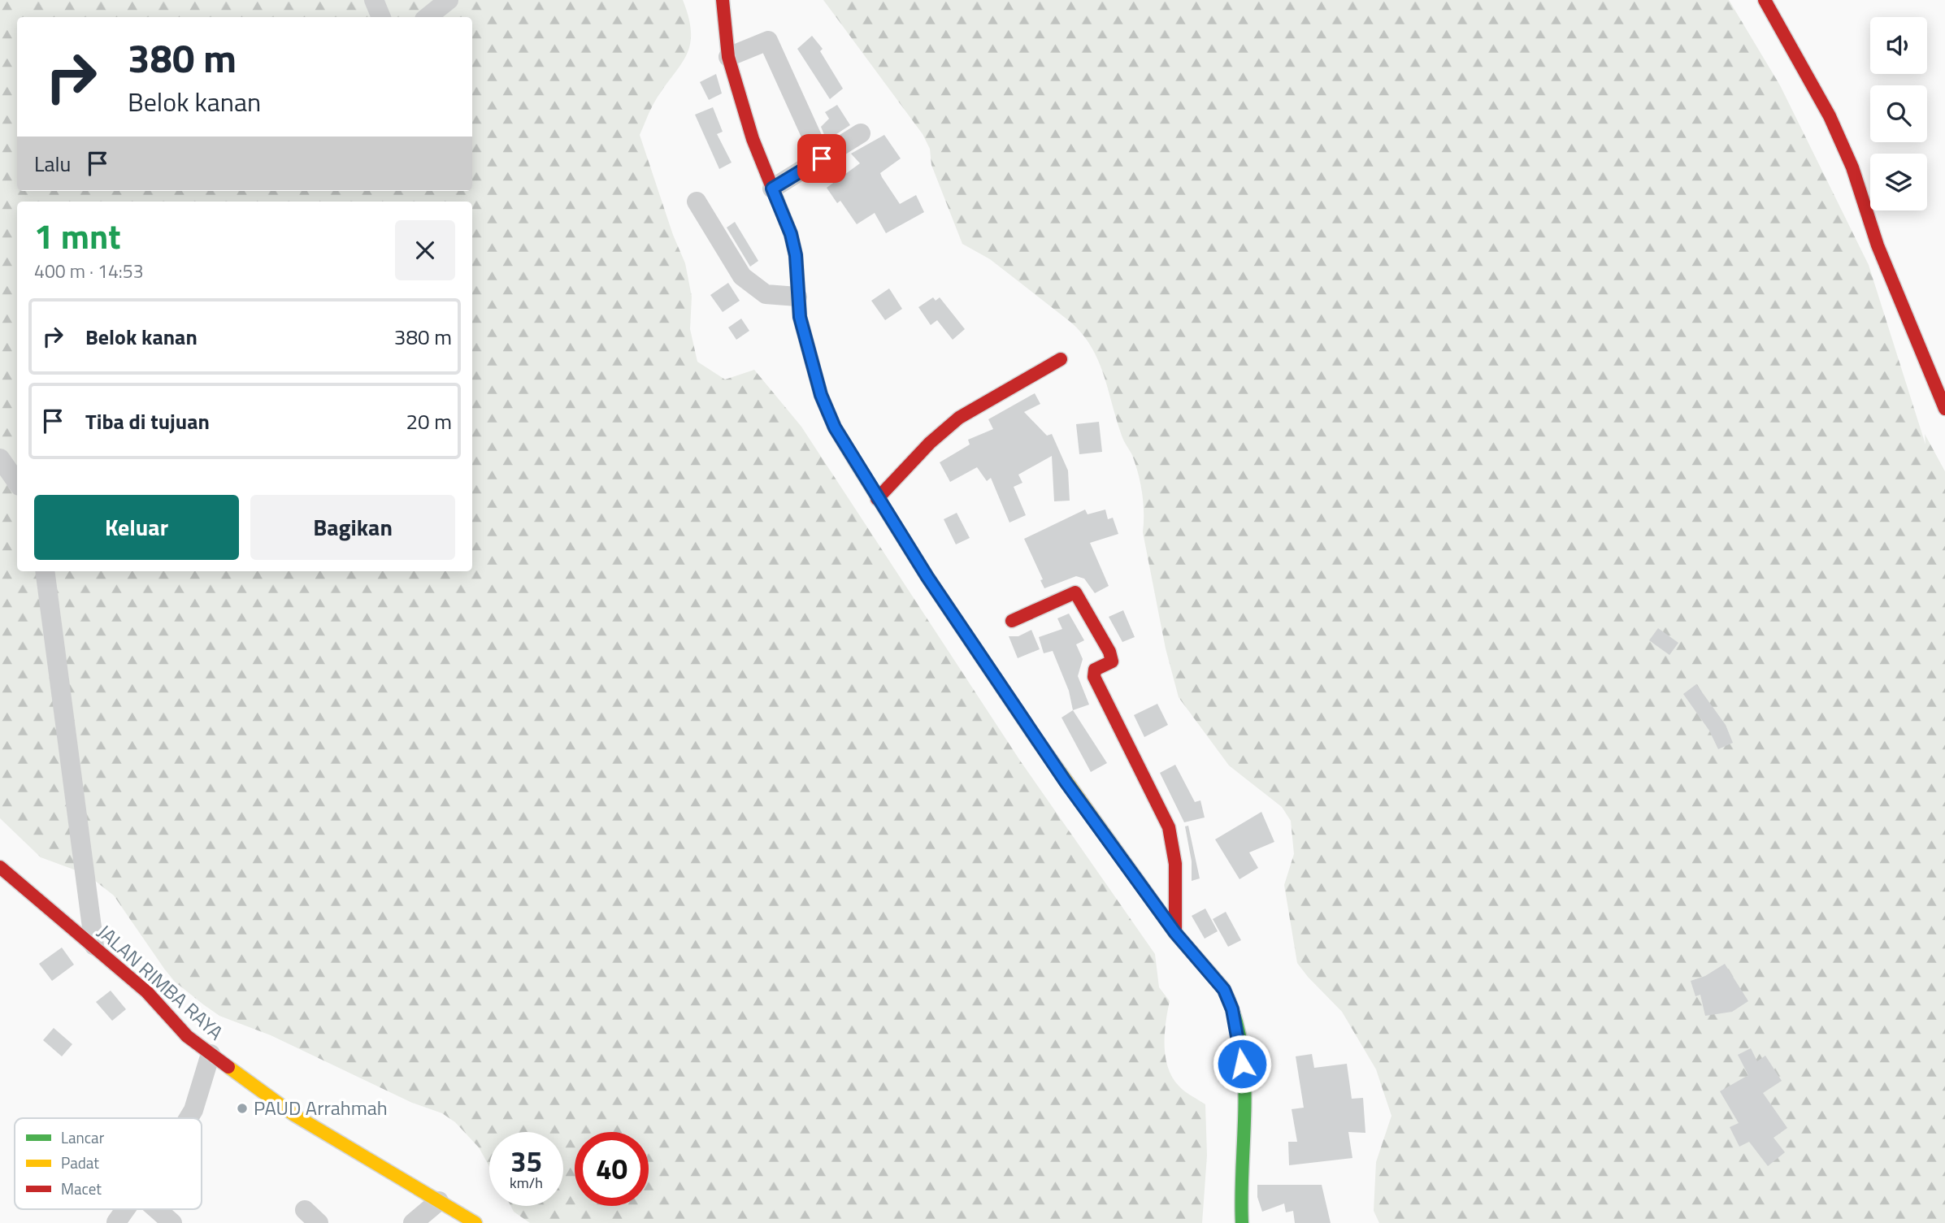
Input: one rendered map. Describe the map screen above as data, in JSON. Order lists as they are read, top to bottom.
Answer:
{
  "streets": {
    "street": ["JALAN RIMBA RAYA"]
  },
  "places": ["PAUD Arrahmah"],
  "legend": ["Lancar", "Padat", "Macet"],
  "page": {
    "turn": ["380 m", "Belok kanan"],
    "then": "Lalu",
    "heading": ["1 mnt", "400 m · 14:53"],
    "list": [
      {
        "name": "Belok kanan",
        "value": "380 m"
      },
      {
        "name": "Tiba di tujuan",
        "value": "20 m"
      }
    ],
    "buttons": ["Keluar", "Bagikan"],
    "speed": "35 km/h",
    "limit": "40"
  }
}
